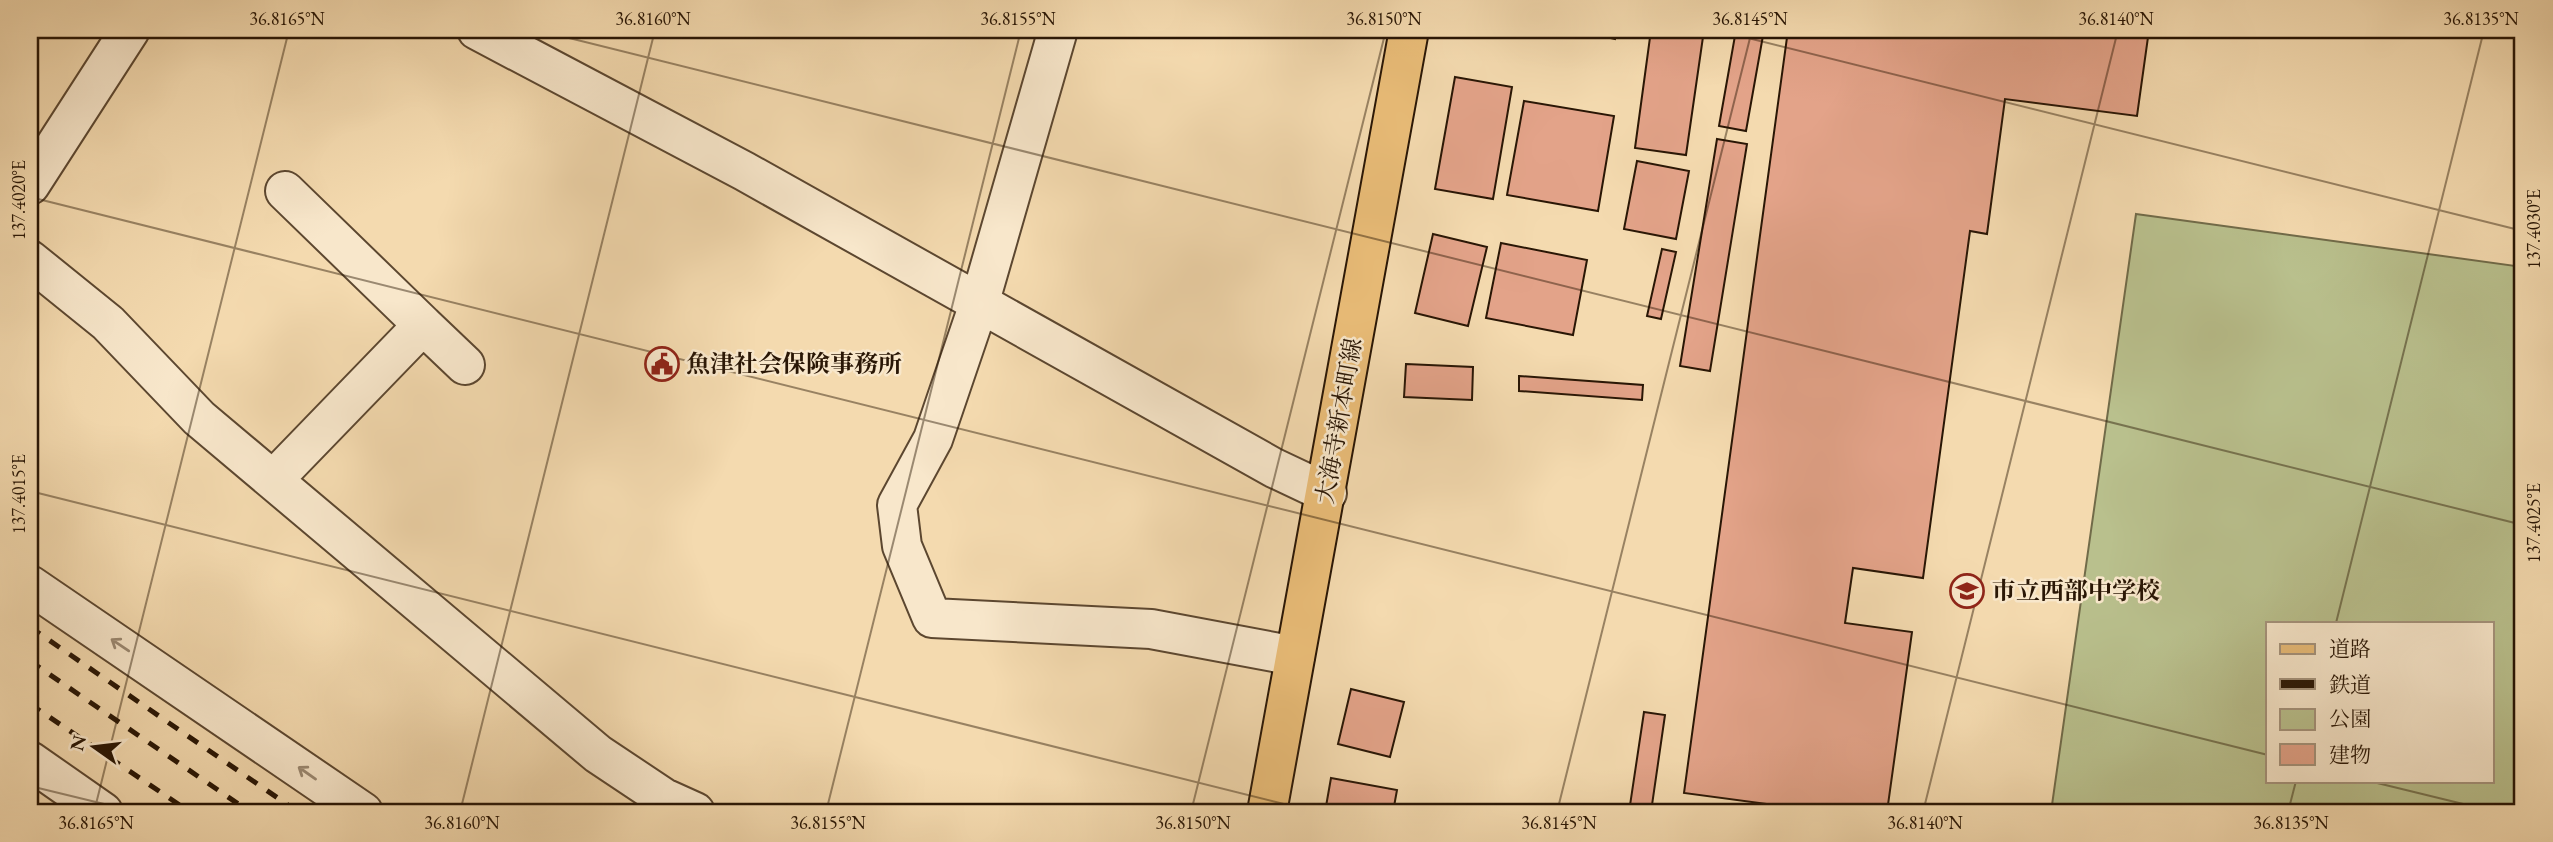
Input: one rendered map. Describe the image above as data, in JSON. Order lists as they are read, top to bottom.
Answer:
{
  "streets": {
    "main road": ["大海寺新本町線"]
  },
  "places": {
    "public building": ["魚津社会保険事務所"],
    "school or university": ["市立西部中学校"]
  },
  "legend": [
    "道路",
    "鉄道",
    "公園",
    "建物"
  ],
  "north": "left",
  "coordinates": [
    "36.8165°N",
    "36.8160°N",
    "36.8155°N",
    "36.8150°N",
    "36.8145°N",
    "36.8140°N",
    "36.8135°N",
    "137.4020°E",
    "137.4030°E",
    "137.4015°E",
    "137.4025°E"
  ]
}
